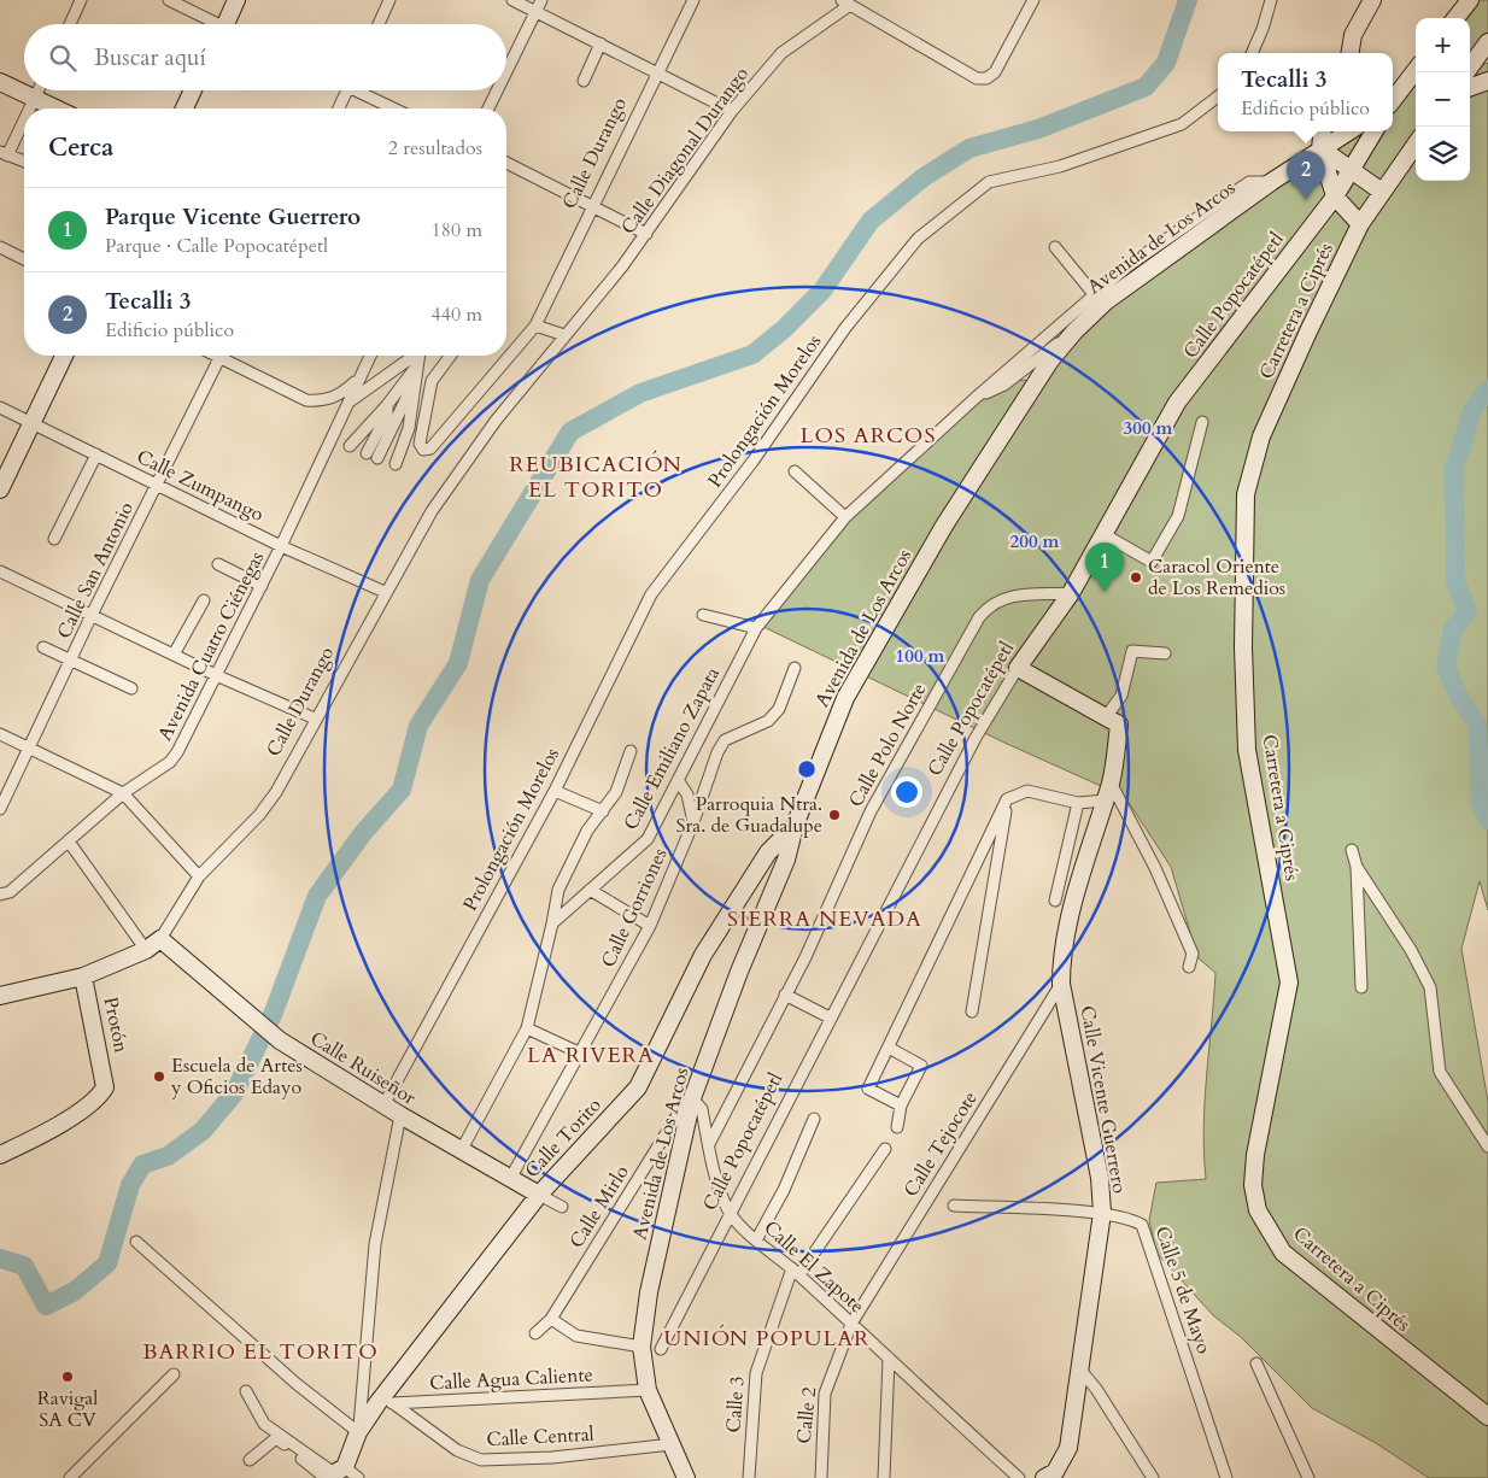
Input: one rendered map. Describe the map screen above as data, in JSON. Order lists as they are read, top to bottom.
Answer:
{
  "streets": {
    "main road": [
      "Calle Durango",
      "Avenida de Los Arcos",
      "Calle Popocatépetl",
      "Carretera a Ciprés",
      "Protón",
      "Calle Ruiseñor",
      "Calle Vicente Guerrero",
      "Calle Torito"
    ],
    "street": [
      "Calle Diagonal Durango",
      "Prolongación Morelos",
      "Calle Zumpango",
      "Calle San Antonio",
      "Avenida Cuatro Ciénegas",
      "Calle Polo Norte",
      "Calle Emiliano Zapata",
      "Calle Gorriones",
      "Calle Tejocote",
      "Calle Mirlo",
      "Calle El Zapote",
      "Calle 5 de Mayo",
      "Calle Agua Caliente",
      "Calle 3",
      "Calle 2",
      "Calle Central"
    ]
  },
  "crossings": [
    ["Calle Diagonal Durango", "Calle Durango"],
    ["Calle Durango", "Calle Zumpango"],
    ["Calle Durango", "Protón"],
    ["Calle Durango", "Calle Ruiseñor"],
    ["Avenida de Los Arcos", "Calle Emiliano Zapata"],
    ["Avenida de Los Arcos", "Calle Torito"],
    ["Avenida de Los Arcos", "Calle Mirlo"],
    ["Avenida de Los Arcos", "Calle El Zapote"],
    ["Avenida de Los Arcos", "Calle Agua Caliente"],
    ["Avenida de Los Arcos", "Calle Central"],
    ["Calle Popocatépetl", "Calle Polo Norte"],
    ["Calle Popocatépetl", "Calle El Zapote"],
    ["Prolongación Morelos", "Calle Ruiseñor"],
    ["Calle Zumpango", "Calle San Antonio"],
    ["Calle Zumpango", "Avenida Cuatro Ciénegas"],
    ["Calle Polo Norte", "Calle El Zapote"],
    ["Calle Gorriones", "Calle Ruiseñor"],
    ["Calle Ruiseñor", "Calle Torito"],
    ["Calle Vicente Guerrero", "Calle Tejocote"],
    ["Calle Vicente Guerrero", "Calle 5 de Mayo"],
    ["Calle Torito", "Calle Agua Caliente"],
    ["Calle Torito", "Calle Central"],
    ["Calle Tejocote", "Calle El Zapote"],
    ["Calle Tejocote", "Calle 2"],
    ["Calle Mirlo", "Calle El Zapote"],
    ["Calle El Zapote", "Calle 3"],
    ["Calle El Zapote", "Calle 2"],
    ["Calle Agua Caliente", "Calle Central"]
  ],
  "districts": [
    "LOS ARCOS",
    "REUBICACIÓN EL TORITO",
    "SIERRA NEVADA",
    "LA RIVERA",
    "UNIÓN POPULAR",
    "BARRIO EL TORITO"
  ],
  "places": [
    "Caracol Oriente de Los Remedios",
    "Parroquia Ntra. Sra. de Guadalupe",
    "Escuela de Artes y Oficios Edayo",
    "Ravigal SA CV"
  ],
  "page": {
    "map_buttons": ["+", "−"],
    "search": "Buscar aquí",
    "popup": ["Tecalli 3", "Edificio público"],
    "heading": ["Cerca", "2 resultados"],
    "pins": ["2", "1"],
    "list": [
      {
        "mark": "1",
        "name": "Parque Vicente Guerrero",
        "note": "Parque · Calle Popocatépetl",
        "value": "180 m"
      },
      {
        "mark": "2",
        "name": "Tecalli 3",
        "note": "Edificio público",
        "value": "440 m"
      }
    ]
  },
  "rings": ["300 m", "200 m", "100 m"]
}
